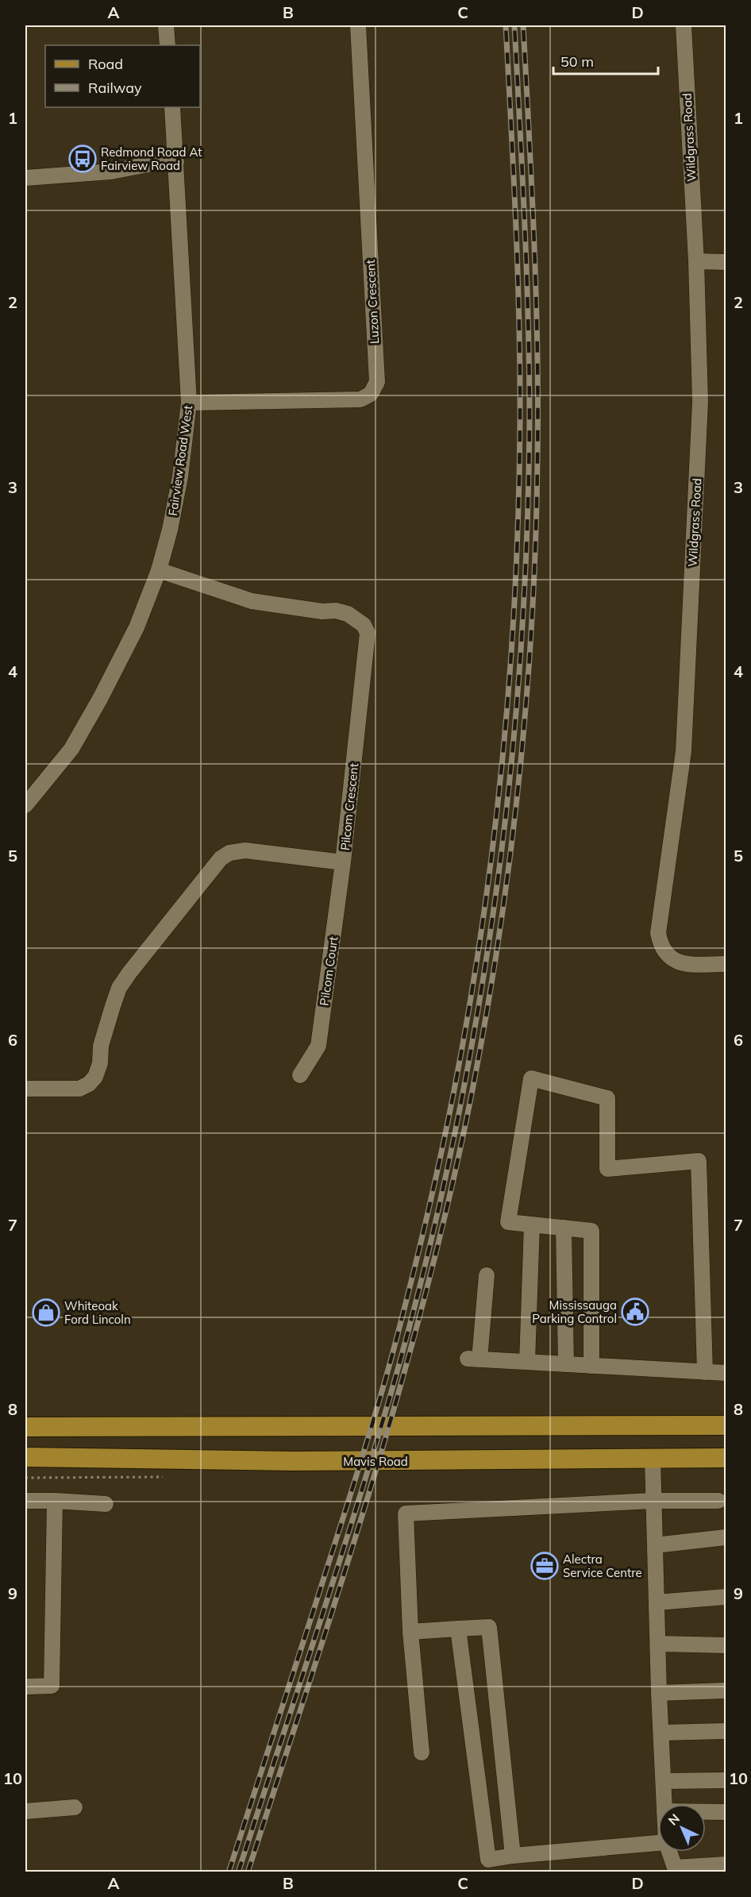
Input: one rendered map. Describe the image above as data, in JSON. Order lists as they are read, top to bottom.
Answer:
{
  "streets": {
    "main road": ["Mavis Road"],
    "street": [
      "Wildgrass Road",
      "Luzon Crescent",
      "Fairview Road West",
      "Pilcom Crescent",
      "Pilcom Court"
    ]
  },
  "crossings": [
    ["Luzon Crescent", "Fairview Road West"],
    ["Fairview Road West", "Pilcom Crescent"],
    ["Pilcom Crescent", "Pilcom Court"]
  ],
  "places": {
    "bus stop": ["Redmond Road At Fairview Road"],
    "public building": ["Mississauga Parking Control"],
    "shop": ["Whiteoak Ford Lincoln"],
    "office": ["Alectra Service Centre"]
  },
  "legend": ["Road", "Railway"],
  "scale_bar": "50 m",
  "north": "top left",
  "grid": {
    "columns": [
      "A",
      "B",
      "C",
      "D"
    ],
    "rows": [
      "1",
      "2",
      "3",
      "4",
      "5",
      "6",
      "7",
      "8",
      "9",
      "10"
    ]
  }
}
